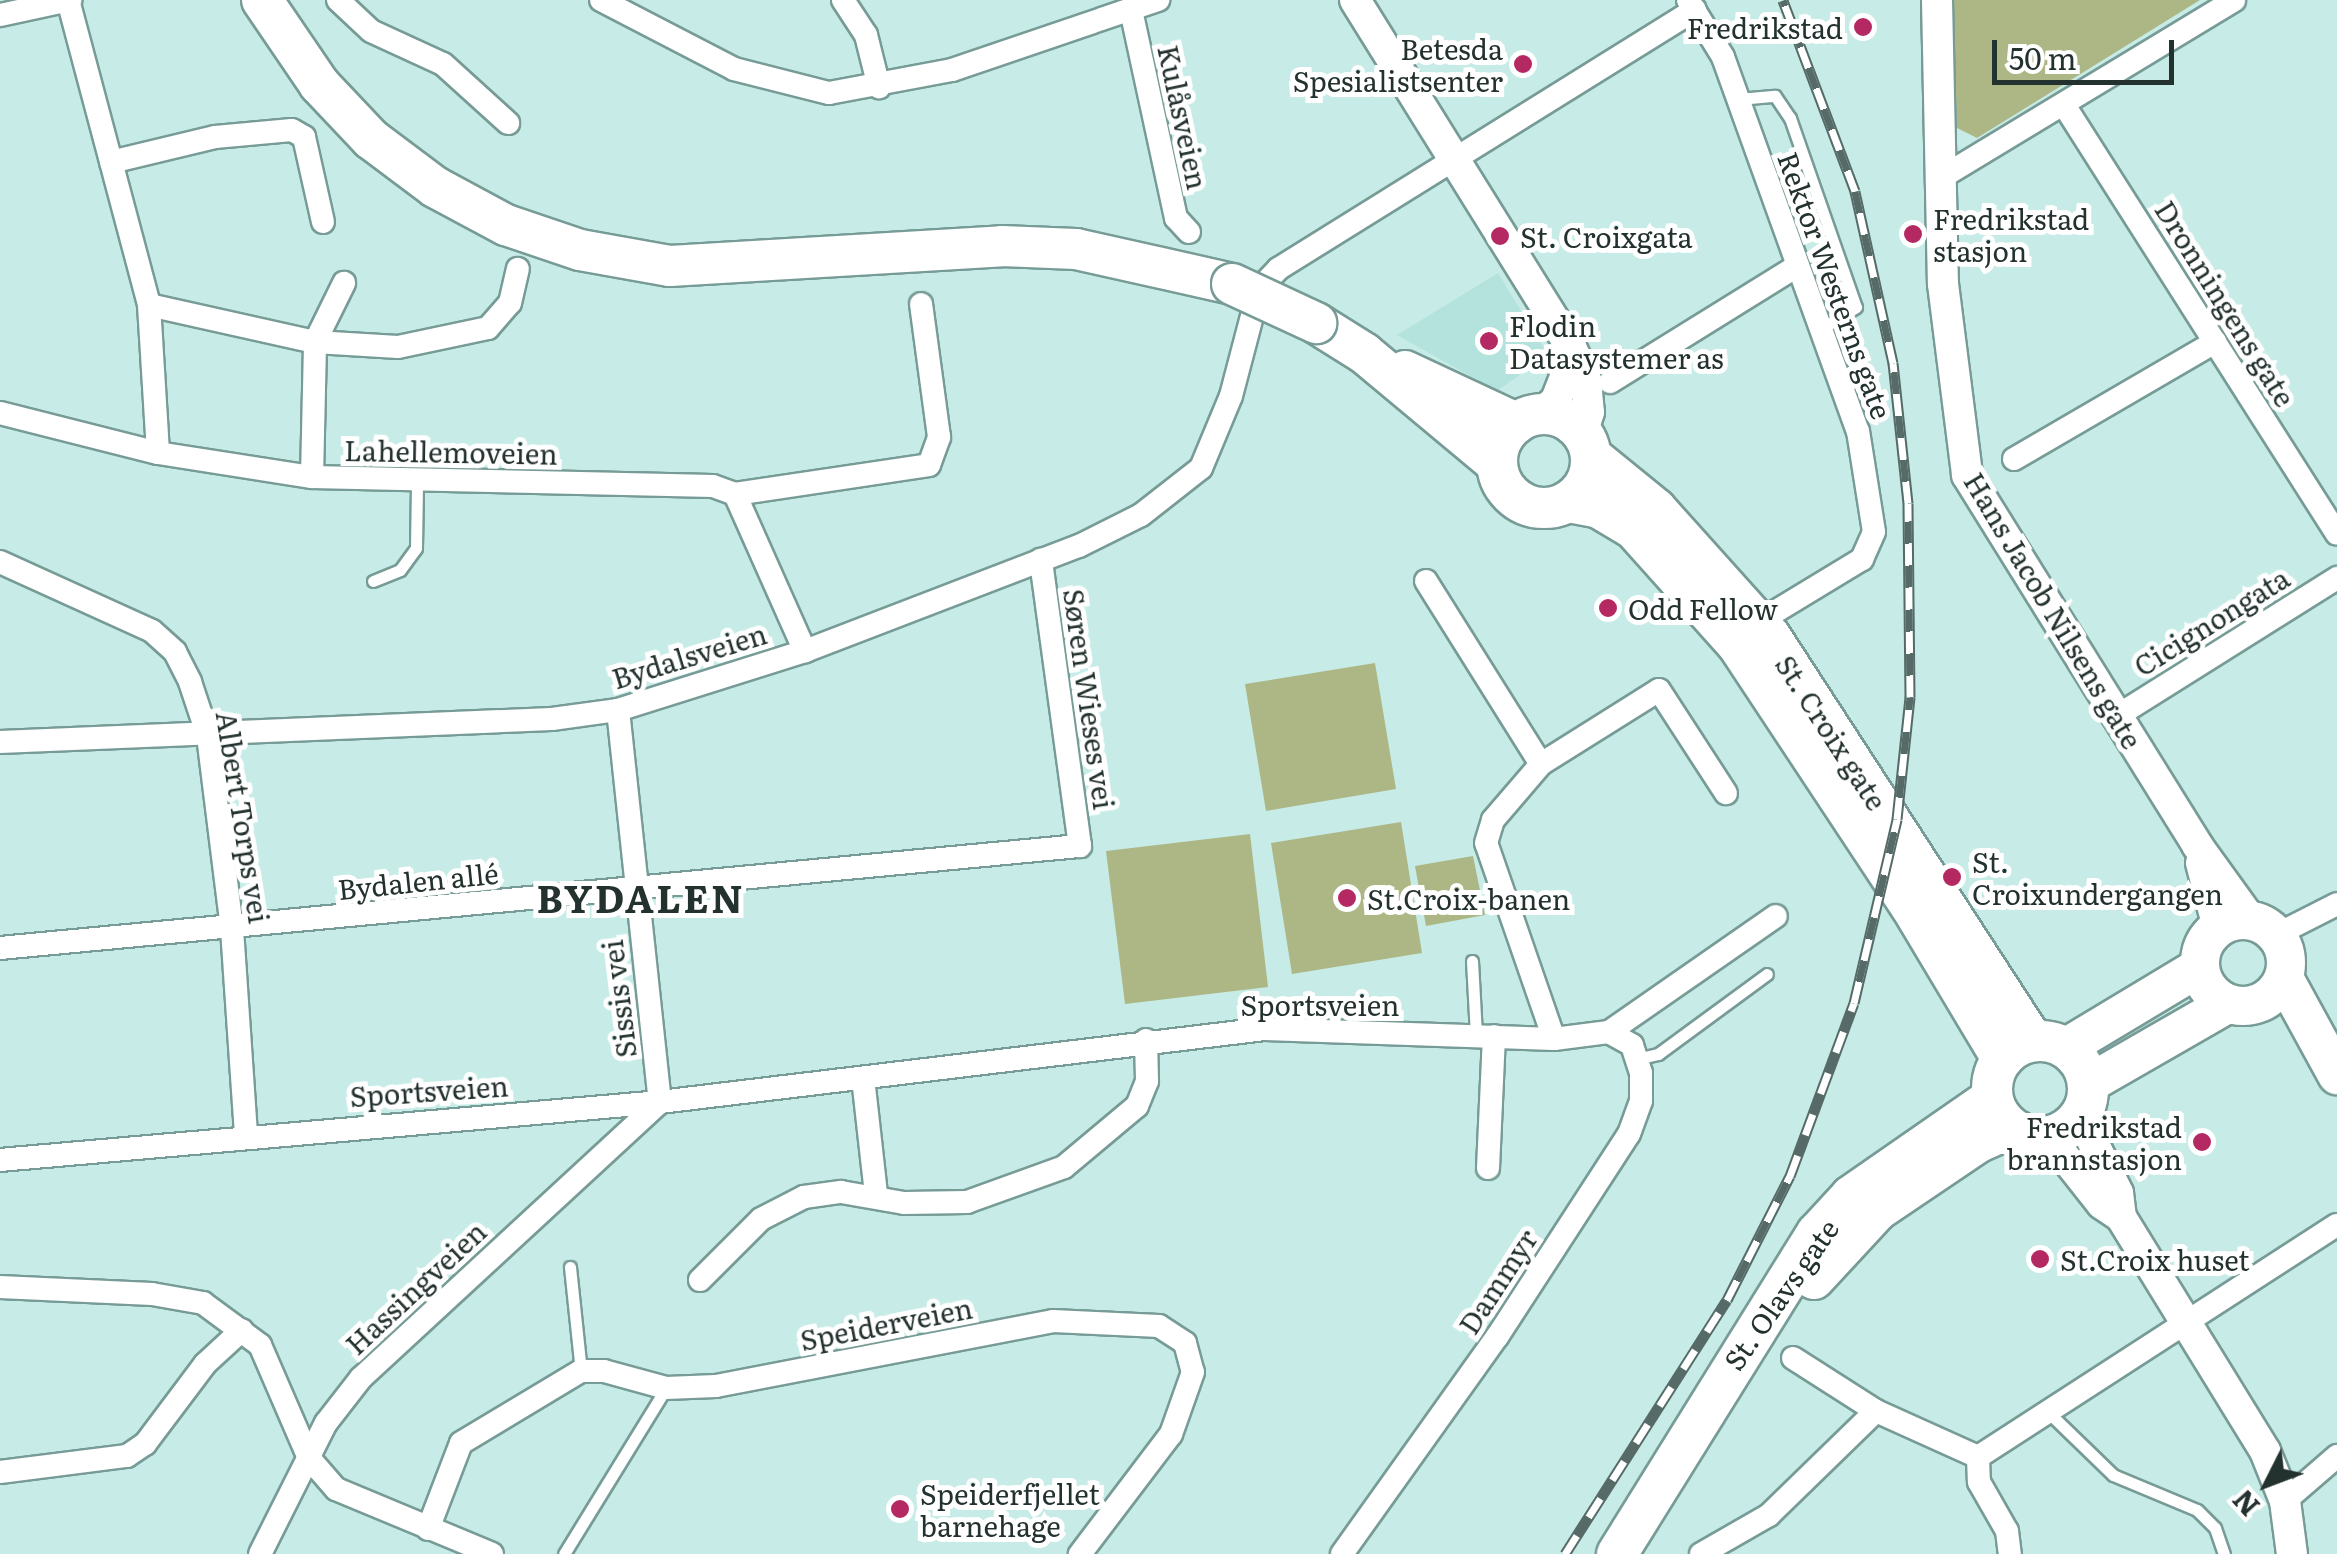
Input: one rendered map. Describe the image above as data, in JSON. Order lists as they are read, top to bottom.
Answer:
{
  "streets": {
    "highway": ["St. Croix gate", "St. Olavs gate"],
    "street": [
      "Kulåsveien",
      "Rektor Westerns gate",
      "Dronningens gate",
      "Lahellemoveien",
      "Hans Jacob Nilsens gate",
      "Cicignongata",
      "Bydalsveien",
      "Søren Wieses vei",
      "Albert Torps vei",
      "Bydalen allé",
      "Sissis vei",
      "Sportsveien",
      "Dammyr",
      "Hassingveien",
      "Speiderveien"
    ]
  },
  "crossings": [
    ["Rektor Westerns gate", "Bydalsveien"],
    ["Hans Jacob Nilsens gate", "Cicignongata"],
    ["Bydalsveien", "Søren Wieses vei"],
    ["Bydalsveien", "Albert Torps vei"],
    ["Bydalsveien", "Sissis vei"],
    ["Søren Wieses vei", "Bydalen allé"],
    ["Albert Torps vei", "Bydalen allé"],
    ["Albert Torps vei", "Sportsveien"],
    ["Bydalen allé", "Sissis vei"],
    ["Sissis vei", "Sportsveien"],
    ["Sissis vei", "Hassingveien"],
    ["Sportsveien", "Hassingveien"]
  ],
  "districts": ["BYDALEN"],
  "places": [
    "Fredrikstad",
    "Betesda Spesialistsenter",
    "Fredrikstad stasjon",
    "St. Croixgata",
    "Flodin Datasystemer as",
    "Odd Fellow",
    "St. Croixundergangen",
    "St.Croix-banen",
    "Fredrikstad brannstasjon",
    "St.Croix huset",
    "Speiderfjellet barnehage"
  ],
  "scale_bar": "50 m",
  "north": "bottom left"
}
